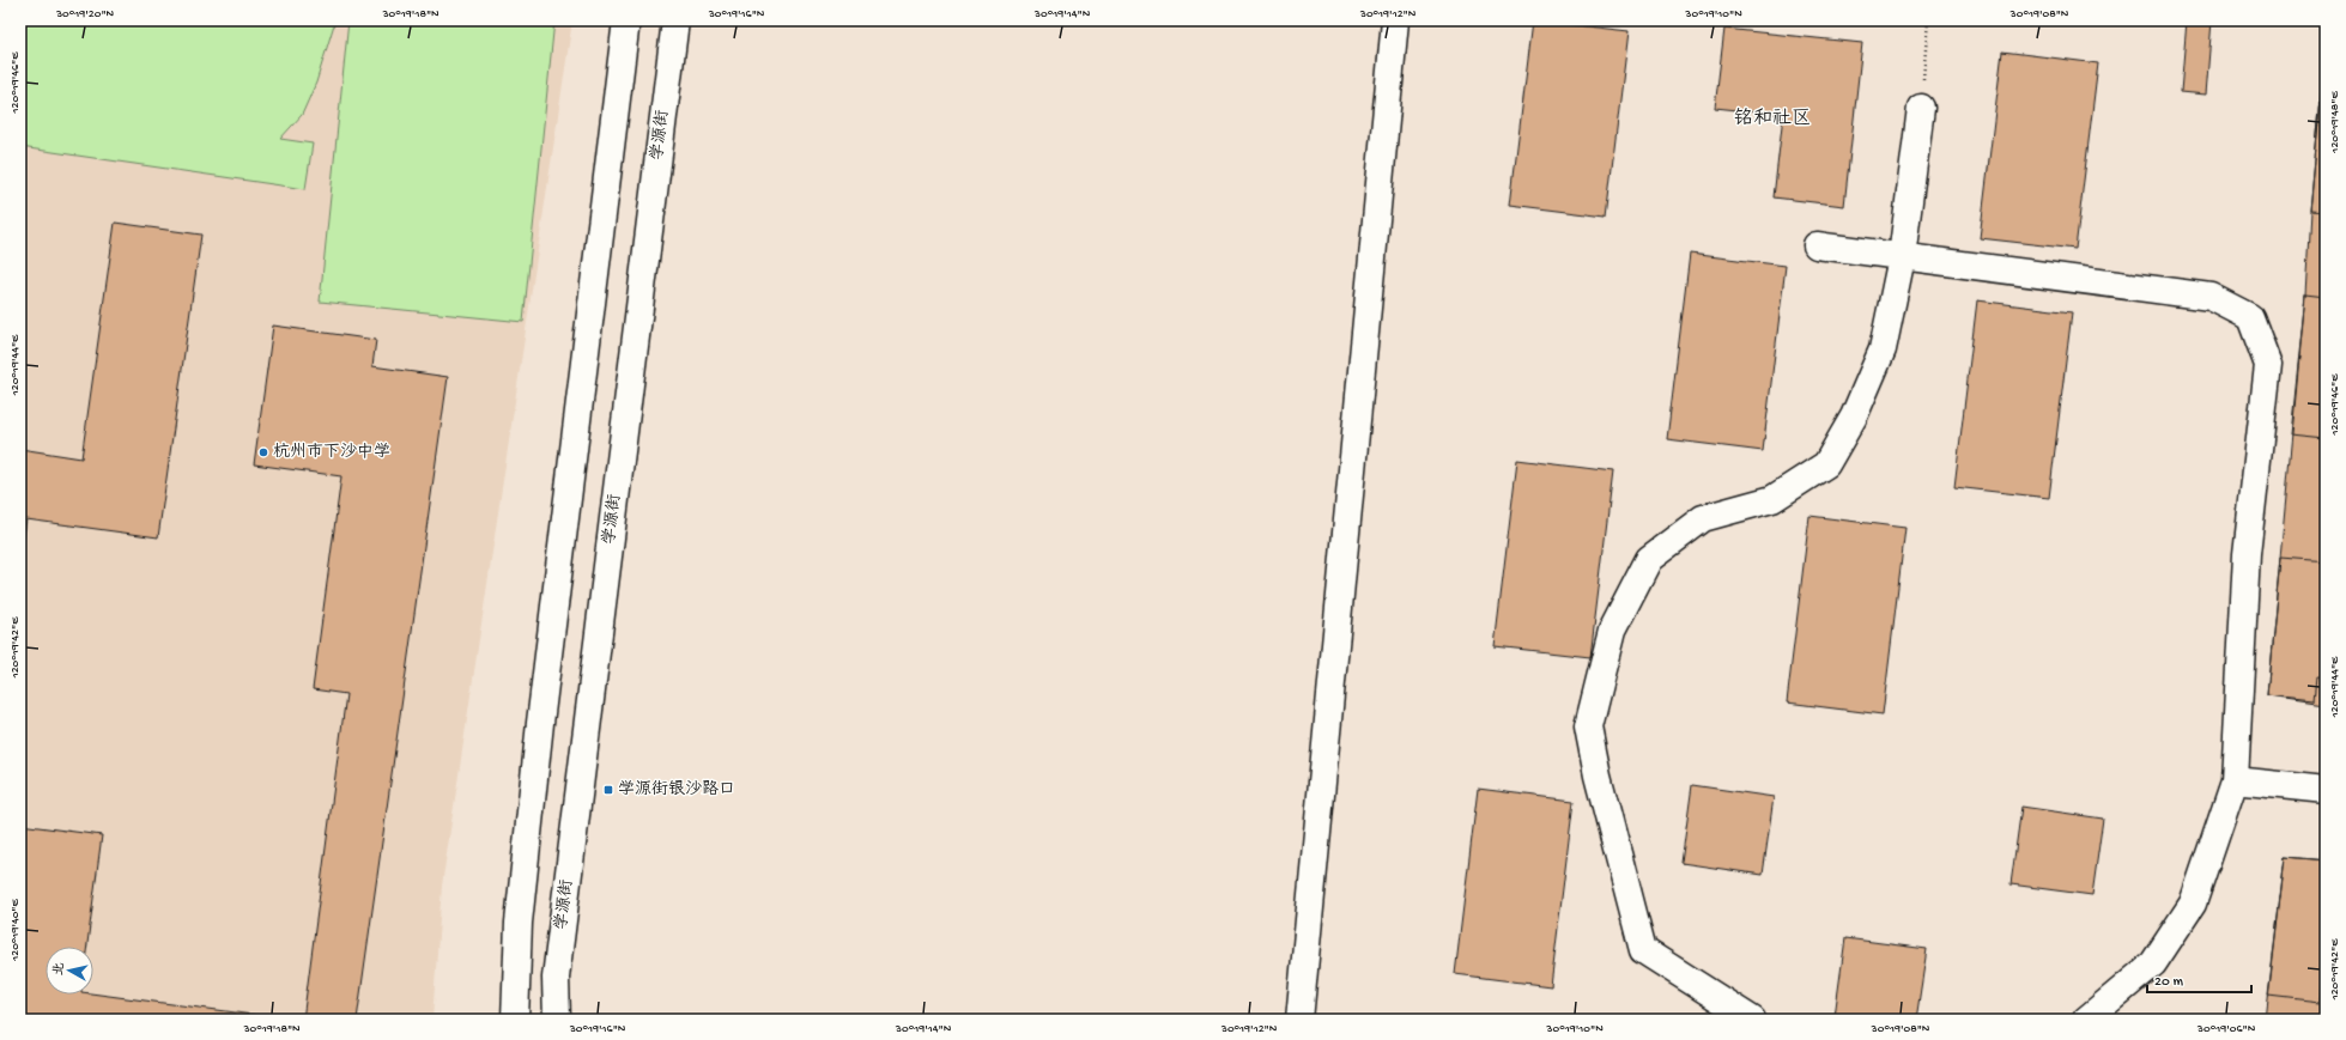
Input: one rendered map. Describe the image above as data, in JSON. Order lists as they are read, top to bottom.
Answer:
{
  "streets": {
    "street": ["学源街"]
  },
  "districts": ["铭和社区"],
  "places": {
    "other": ["杭州市下沙中学"],
    "transit": ["学源街银沙路口"]
  },
  "scale_bar": "20 m",
  "north": "left",
  "coordinates": [
    "30°19'20\"N",
    "30°19'18\"N",
    "30°19'16\"N",
    "30°19'14\"N",
    "30°19'12\"N",
    "30°19'10\"N",
    "30°19'08\"N",
    "120°19'46\"E",
    "120°19'48\"E",
    "120°19'44\"E",
    "120°19'42\"E",
    "120°19'40\"E",
    "30°19'06\"N"
  ]
}
